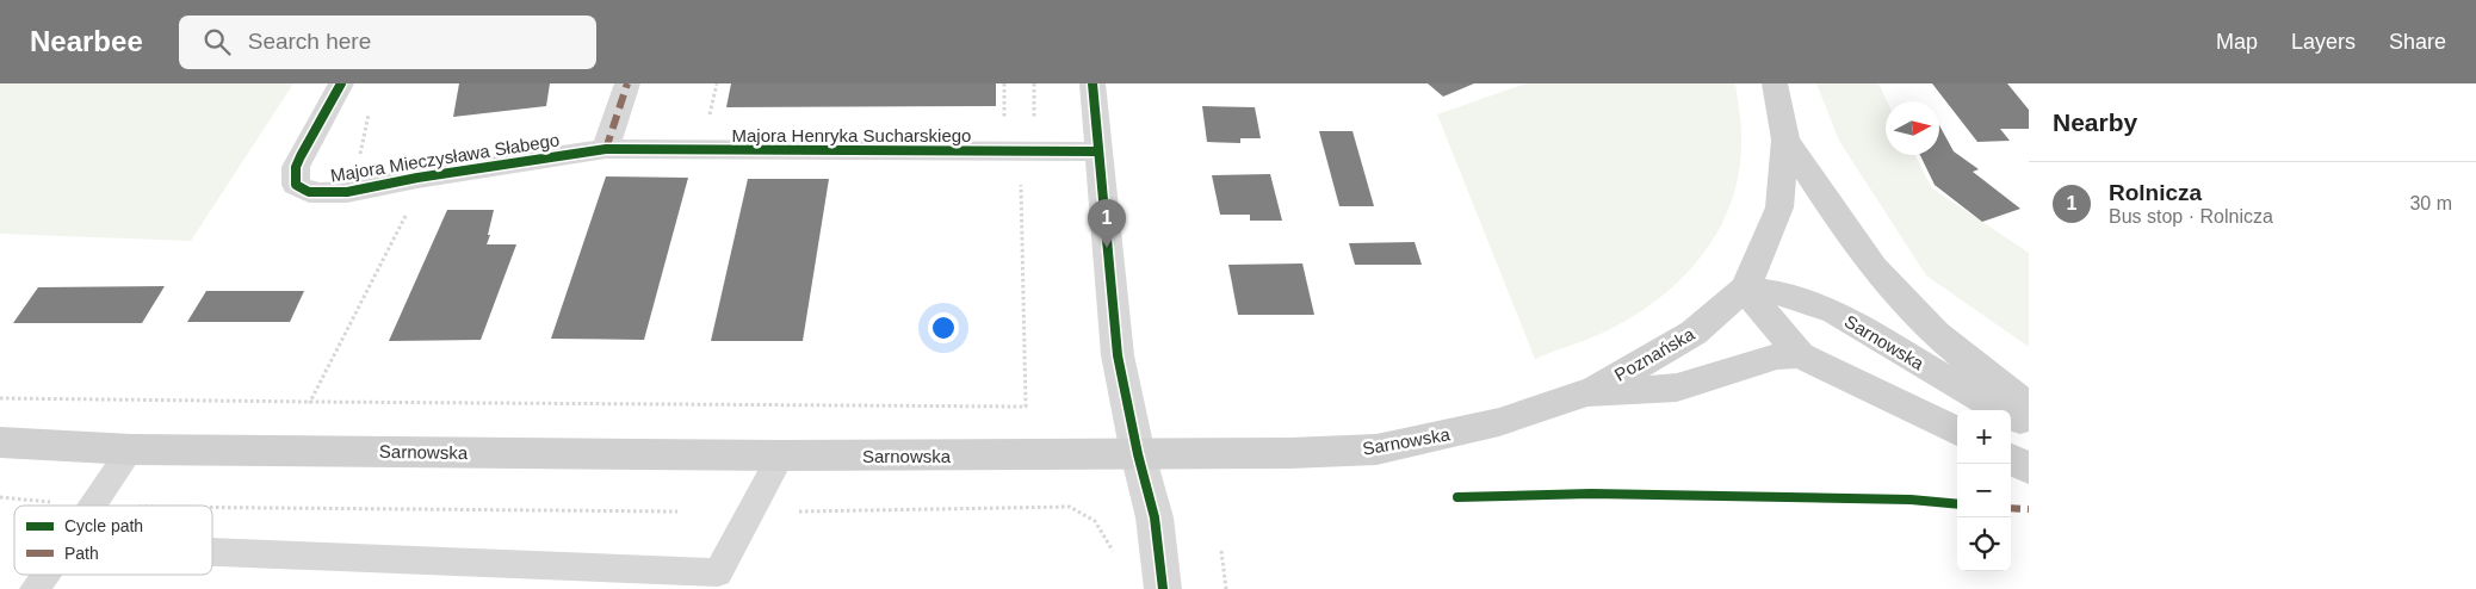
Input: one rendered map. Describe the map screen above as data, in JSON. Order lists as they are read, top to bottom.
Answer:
{
  "streets": {
    "main road": ["Sarnowska", "Poznańska"],
    "street": ["Majora Henryka Sucharskiego", "Majora Mieczysława Słabego"]
  },
  "crossings": [
    ["Majora Henryka Sucharskiego", "Majora Mieczysława Słabego"],
    ["Sarnowska", "Poznańska"]
  ],
  "legend": ["Cycle path", "Path"],
  "north": "right",
  "page": {
    "header": "Nearbee",
    "search": "Search here",
    "nav": ["Map", "Layers", "Share"],
    "heading": "Nearby",
    "list": [
      {
        "mark": "1",
        "name": "Rolnicza",
        "note": "Bus stop · Rolnicza",
        "value": "30 m"
      }
    ],
    "pins": "1",
    "map_buttons": ["+", "−"]
  }
}
